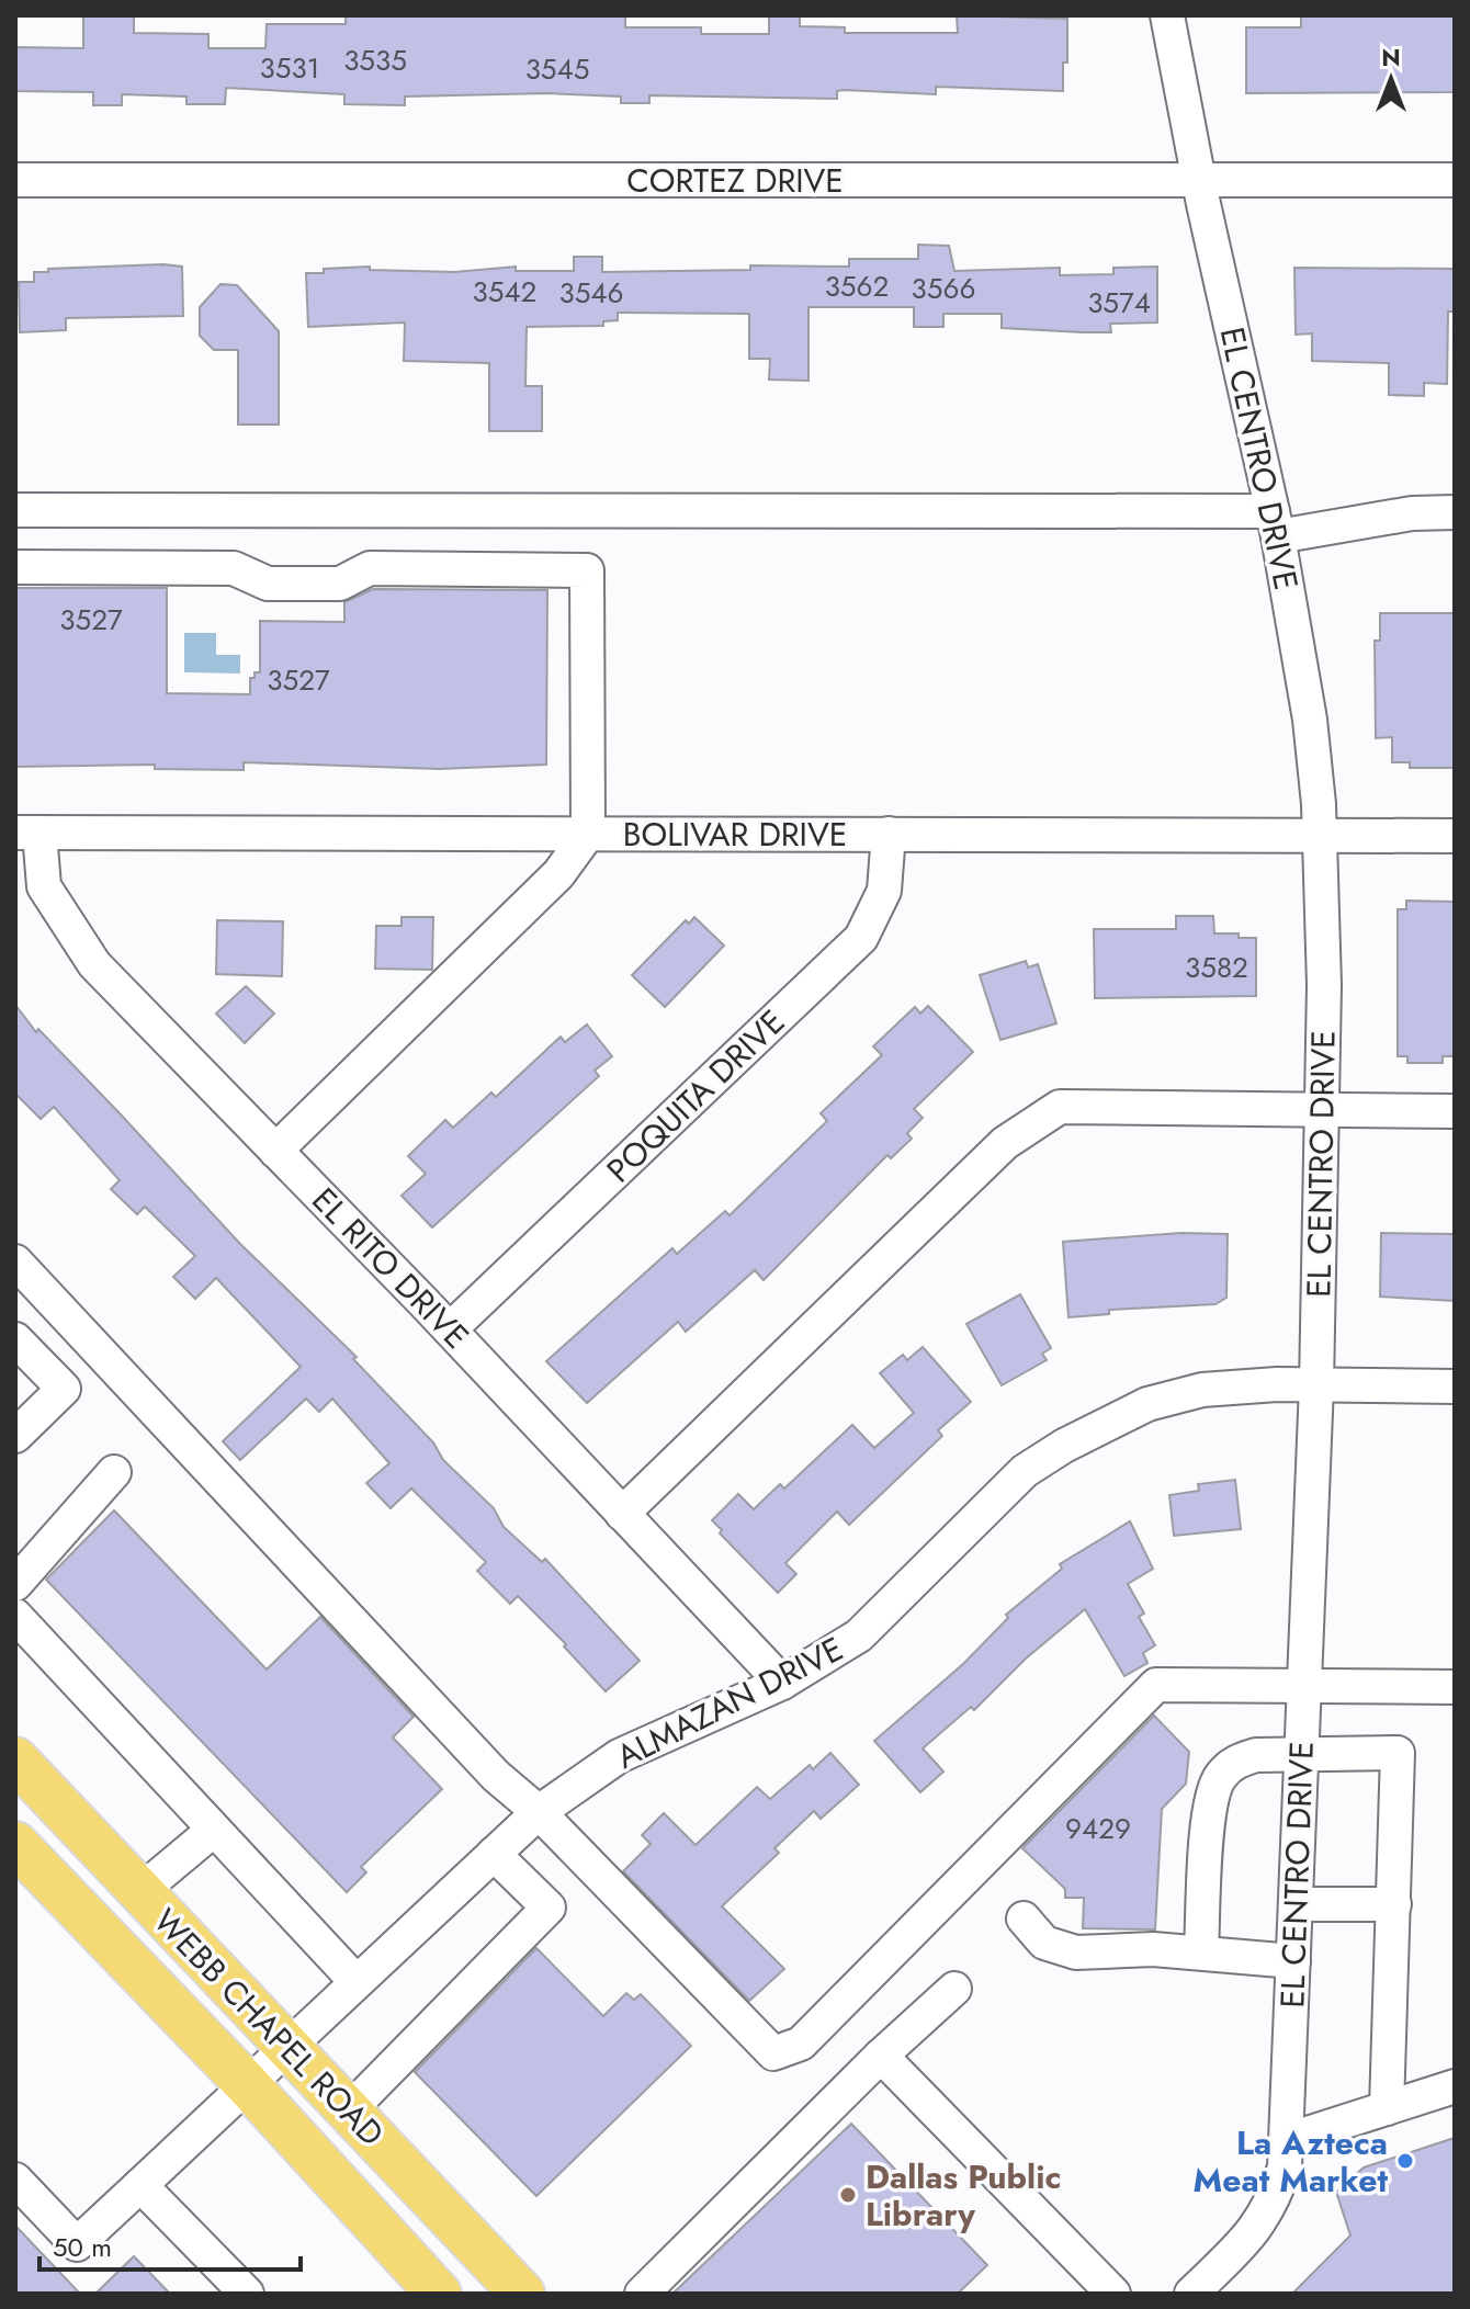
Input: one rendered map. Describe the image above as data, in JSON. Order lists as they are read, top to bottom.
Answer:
{
  "streets": {
    "main road": ["WEBB CHAPEL ROAD"],
    "street": [
      "CORTEZ DRIVE",
      "EL CENTRO DRIVE",
      "BOLIVAR DRIVE",
      "POQUITA DRIVE",
      "EL RITO DRIVE",
      "ALMAZAN DRIVE"
    ]
  },
  "crossings": [
    ["CORTEZ DRIVE", "EL CENTRO DRIVE"],
    ["EL CENTRO DRIVE", "BOLIVAR DRIVE"],
    ["EL CENTRO DRIVE", "ALMAZAN DRIVE"],
    ["BOLIVAR DRIVE", "POQUITA DRIVE"],
    ["BOLIVAR DRIVE", "EL RITO DRIVE"],
    ["POQUITA DRIVE", "EL RITO DRIVE"],
    ["EL RITO DRIVE", "ALMAZAN DRIVE"],
    ["ALMAZAN DRIVE", "WEBB CHAPEL ROAD"]
  ],
  "places": ["La Azteca Meat Market", "Dallas Public Library"],
  "house_numbers": [
    "3535",
    "3531",
    "3545",
    "3562",
    "3566",
    "3542",
    "3546",
    "3574",
    "3527",
    "3527",
    "3582",
    "9429"
  ],
  "scale_bar": "50 m",
  "north": "top"
}
